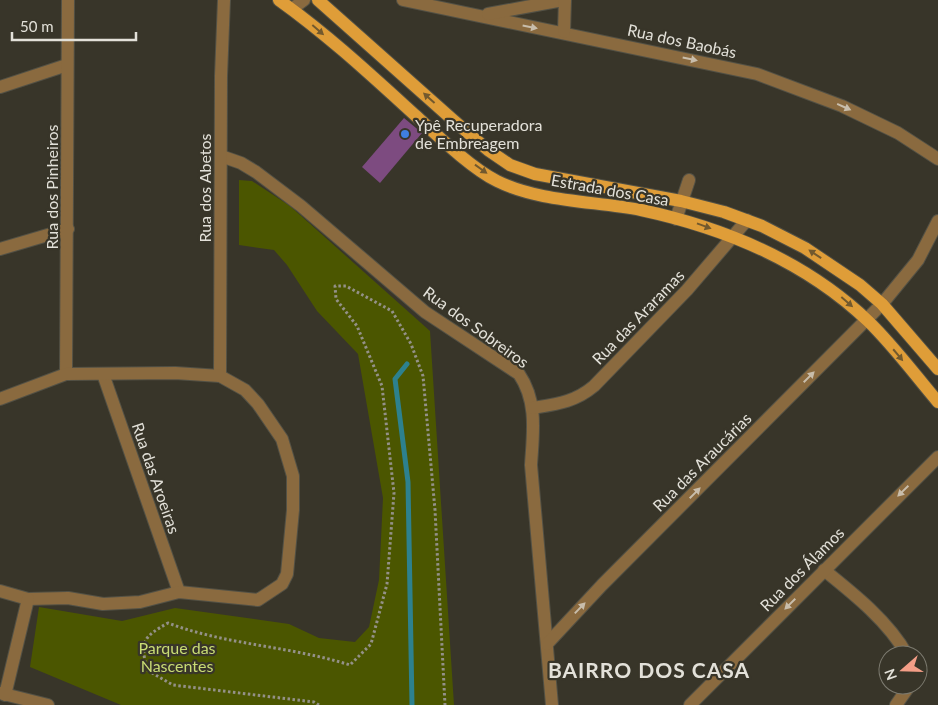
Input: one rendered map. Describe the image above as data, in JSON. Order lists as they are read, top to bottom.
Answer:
{
  "streets": {
    "main road": ["Estrada dos Casa"],
    "street": [
      "Rua dos Baobás",
      "Rua dos Pinheiros",
      "Rua dos Abetos",
      "Rua das Araramas",
      "Rua dos Sobreiros",
      "Rua das Araucárias",
      "Rua das Aroeiras",
      "Rua dos Álamos"
    ]
  },
  "crossings": [
    ["Rua dos Abetos", "Rua dos Sobreiros"],
    ["Estrada dos Casa", "Rua das Araramas"],
    ["Estrada dos Casa", "Rua das Araucárias"],
    ["Rua das Araramas", "Rua dos Sobreiros"],
    ["Rua dos Sobreiros", "Rua das Araucárias"]
  ],
  "one_way": ["Rua dos Baobás", "Rua das Araucárias", "Rua dos Álamos"],
  "districts": ["BAIRRO DOS CASA"],
  "parks": ["Parque das Nascentes"],
  "places": ["Ypê Recuperadora de Embreagem"],
  "scale_bar": "50 m",
  "north": "left"
}
